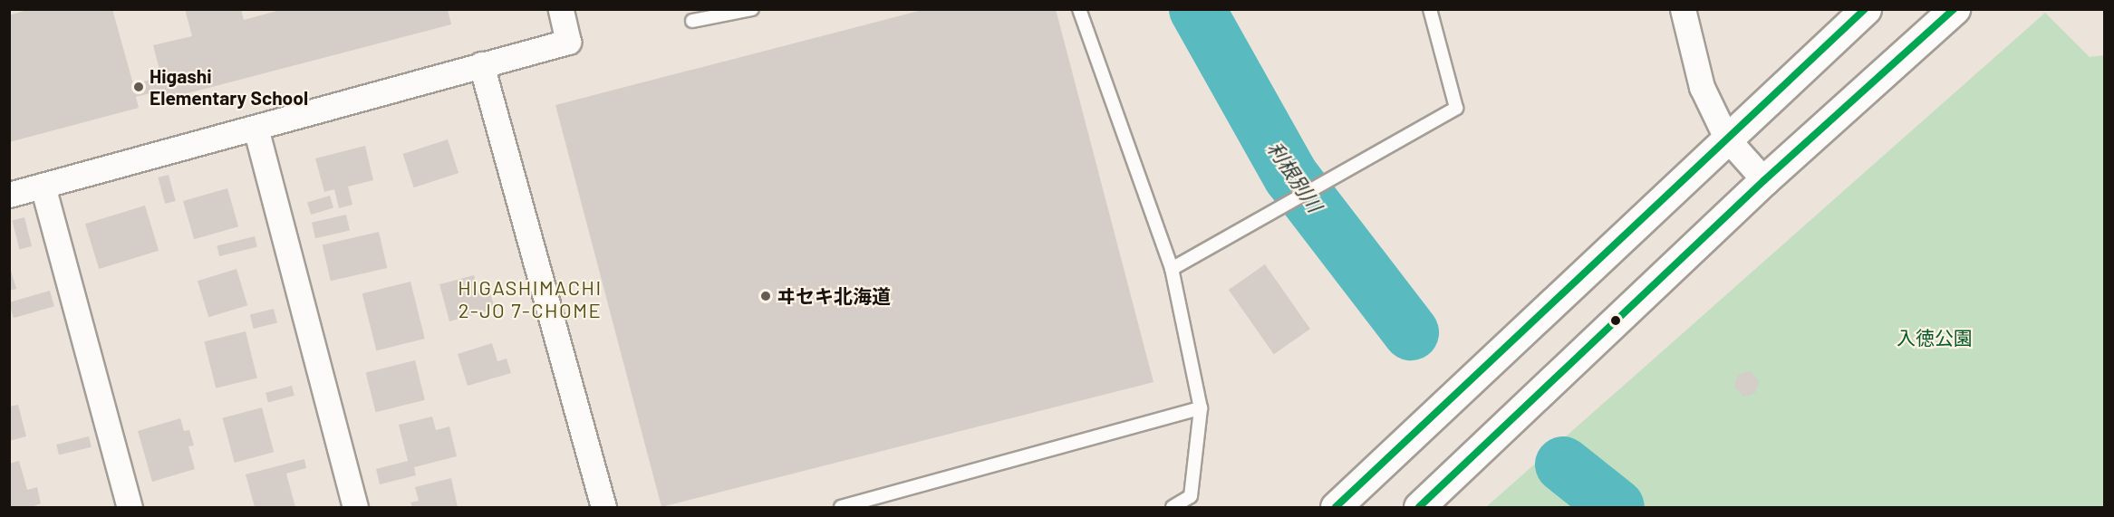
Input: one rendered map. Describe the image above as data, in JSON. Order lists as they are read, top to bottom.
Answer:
{
  "districts": ["HIGASHIMACHI 2-JO 7-CHOME"],
  "water": ["利根別川"],
  "parks": ["入徳公園"],
  "places": ["Higashi Elementary School", "ヰセキ北海道"]
}
